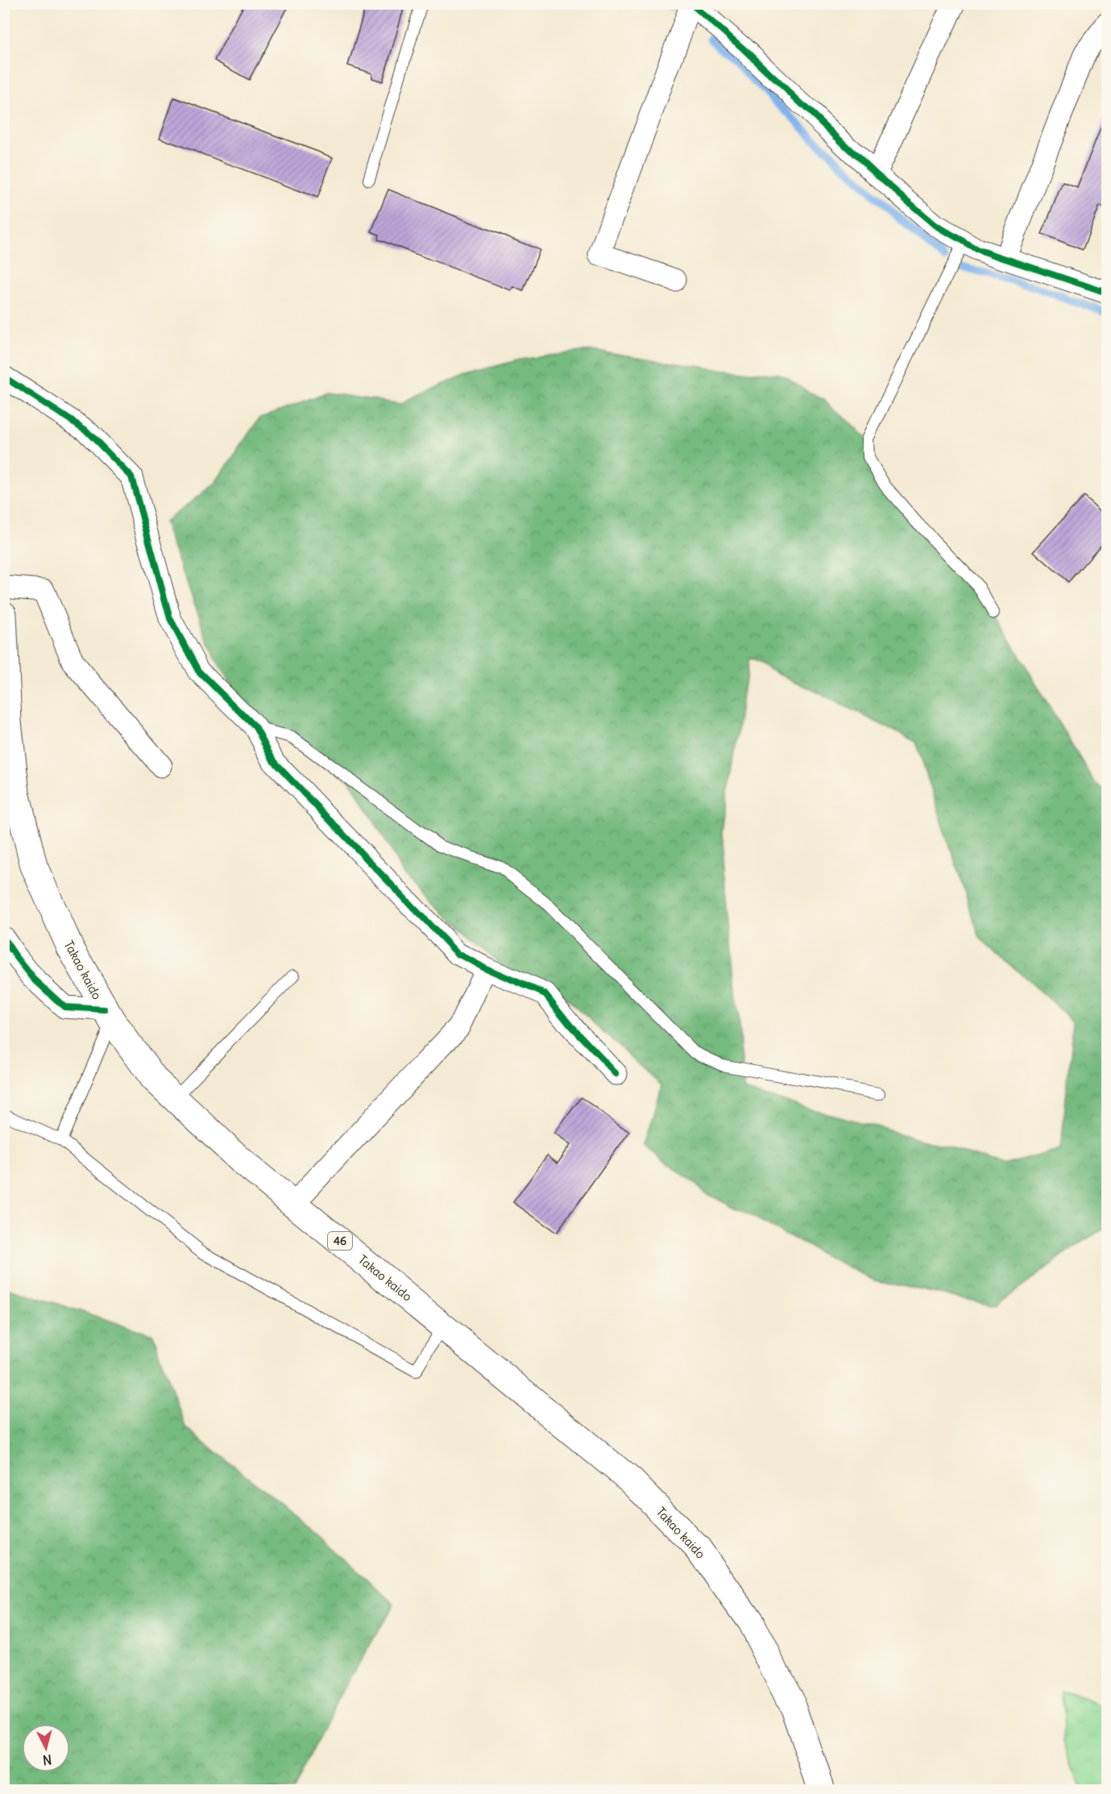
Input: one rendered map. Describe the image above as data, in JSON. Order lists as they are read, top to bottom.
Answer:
{
  "streets": {
    "main road": ["Takao kaido", "46"]
  },
  "north": "bottom"
}
